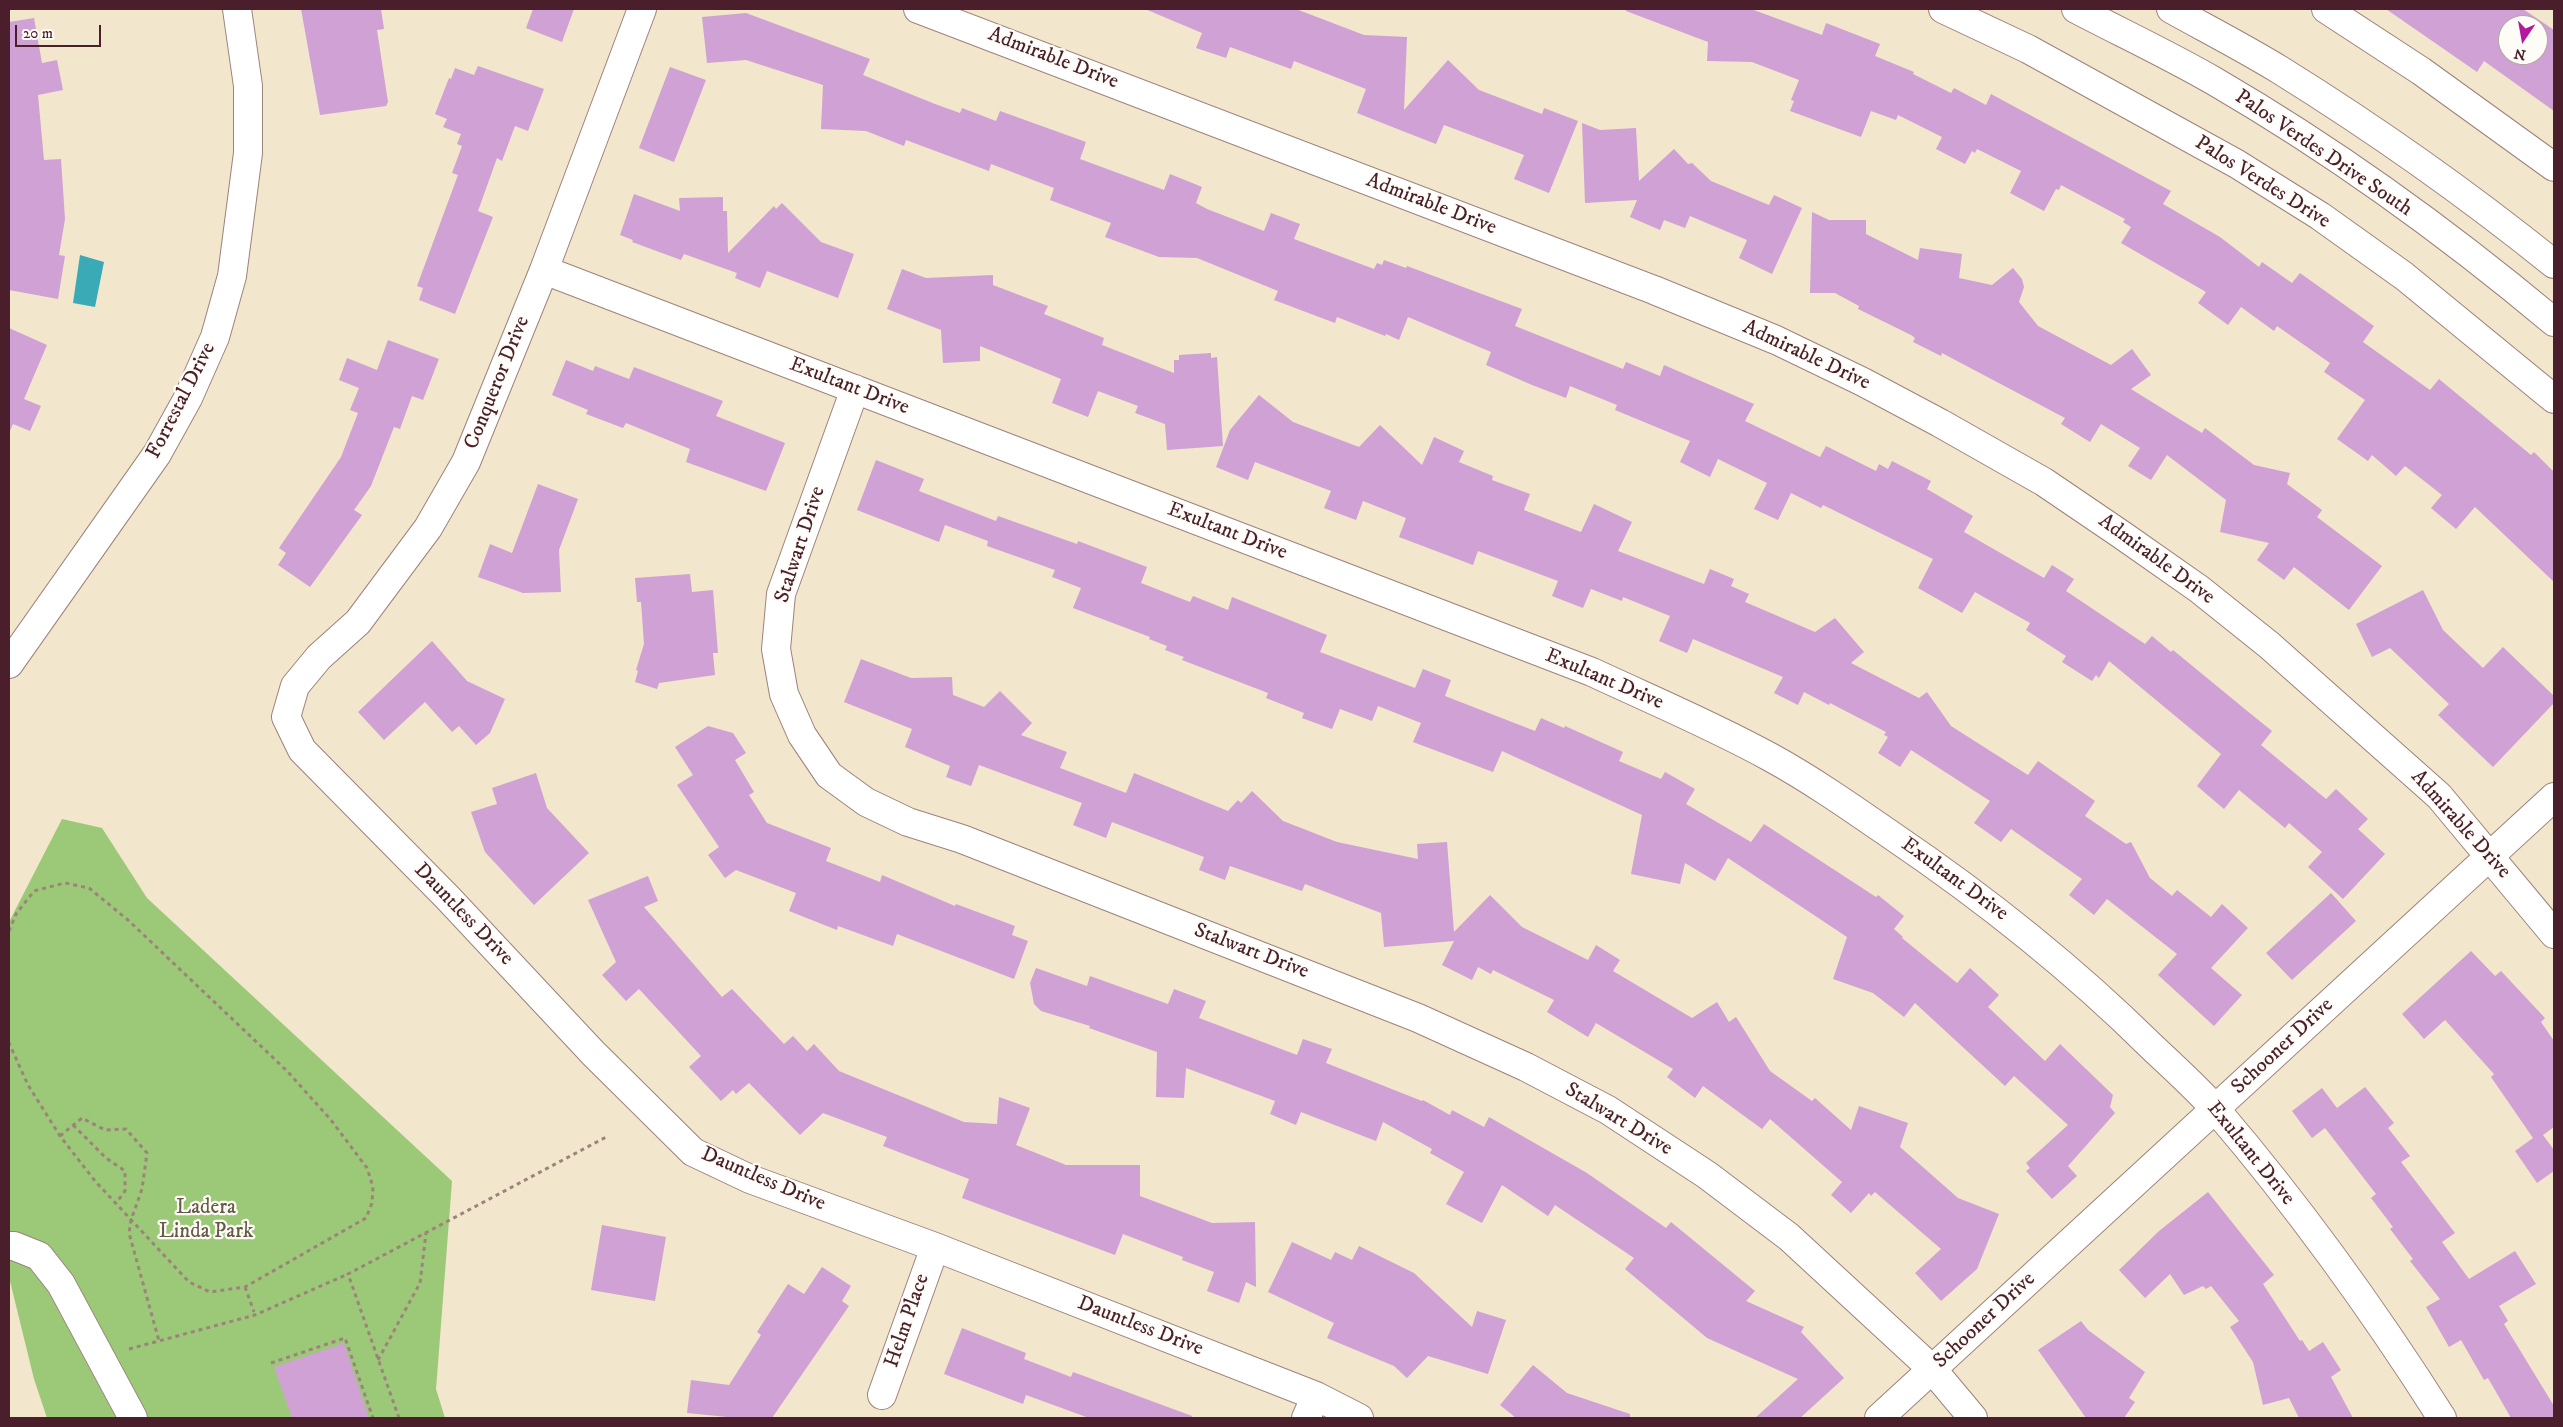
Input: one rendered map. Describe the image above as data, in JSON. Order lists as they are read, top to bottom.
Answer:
{
  "streets": {
    "street": [
      "Admirable Drive",
      "Palos Verdes Drive South",
      "Palos Verdes Drive",
      "Conqueror Drive",
      "Exultant Drive",
      "Forrestal Drive",
      "Stalwart Drive",
      "Dauntless Drive",
      "Schooner Drive",
      "Helm Place"
    ]
  },
  "crossings": [
    ["Admirable Drive", "Schooner Drive"],
    ["Conqueror Drive", "Exultant Drive"],
    ["Conqueror Drive", "Dauntless Drive"],
    ["Exultant Drive", "Stalwart Drive"],
    ["Exultant Drive", "Schooner Drive"],
    ["Stalwart Drive", "Schooner Drive"],
    ["Dauntless Drive", "Helm Place"]
  ],
  "parks": ["Ladera Linda Park"],
  "scale_bar": "20 m",
  "north": "bottom"
}
